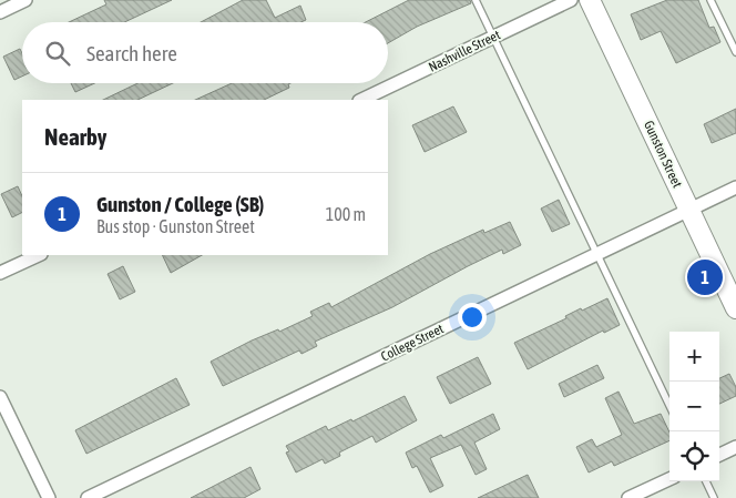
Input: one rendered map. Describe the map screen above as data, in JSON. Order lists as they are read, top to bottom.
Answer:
{
  "streets": {
    "main road": ["Gunston Street"],
    "street": ["Nashville Street", "College Street"]
  },
  "crossings": [
    ["Gunston Street", "College Street"]
  ],
  "page": {
    "search": "Search here",
    "heading": "Nearby",
    "list": [
      {
        "mark": "1",
        "name": "Gunston / College (SB)",
        "note": "Bus stop · Gunston Street",
        "value": "100 m"
      }
    ],
    "pins": "1",
    "map_buttons": ["+", "−"]
  }
}
